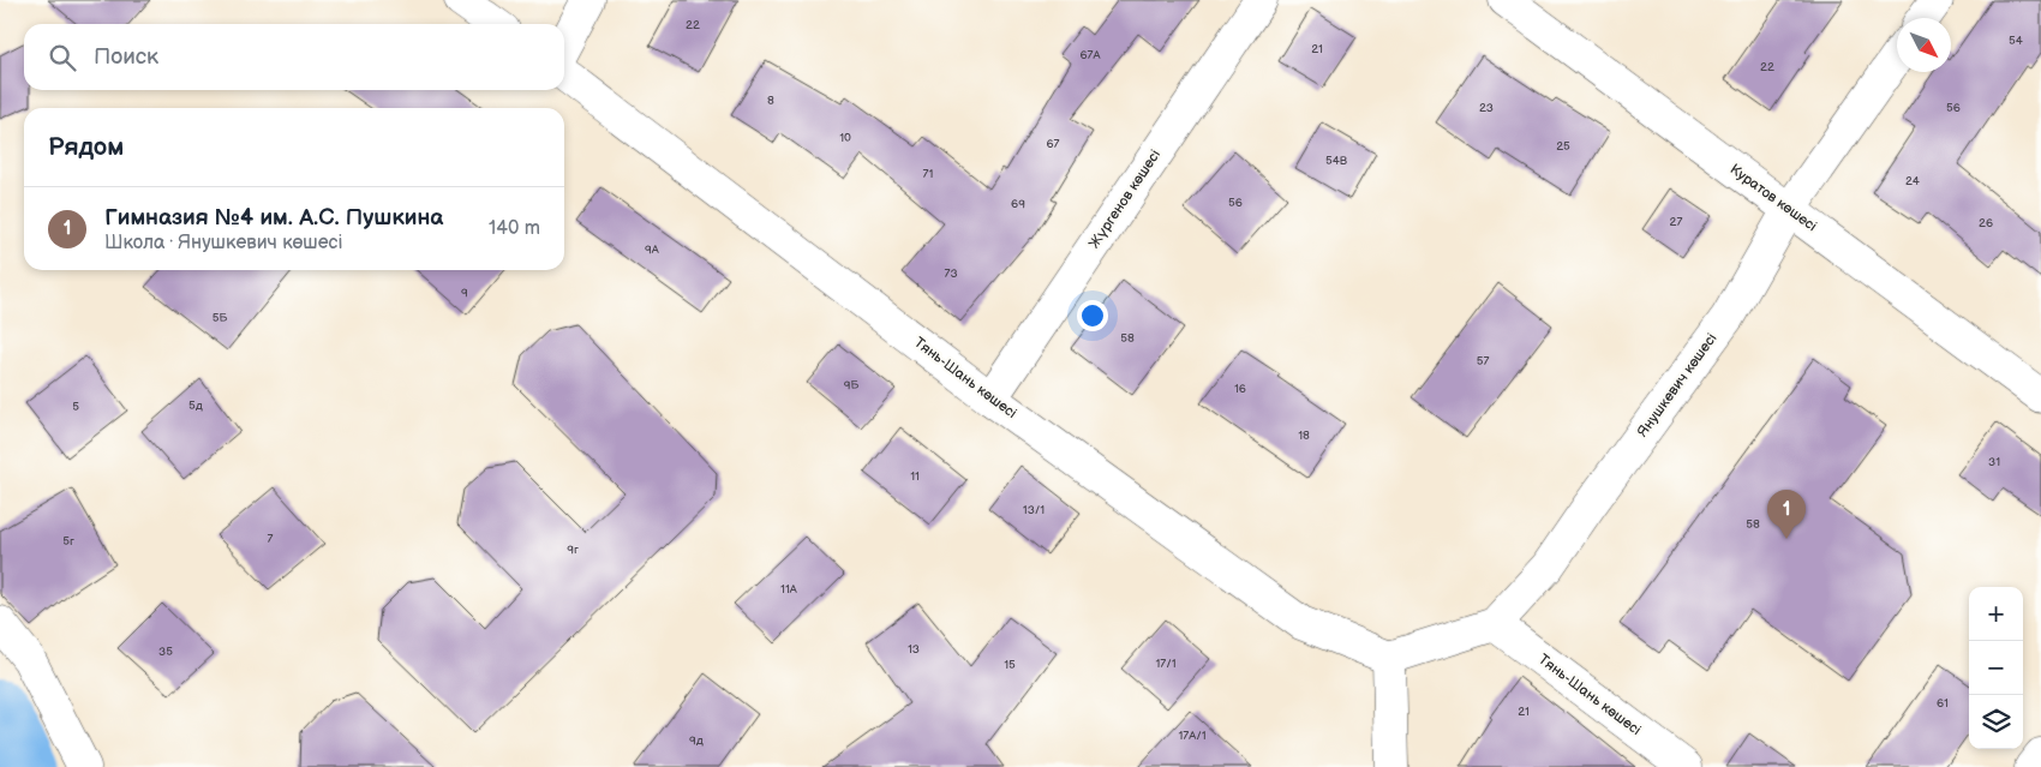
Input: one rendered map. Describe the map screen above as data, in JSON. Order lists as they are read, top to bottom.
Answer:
{
  "streets": {
    "street": [
      "Куратов көшесі",
      "Жүргенов көшесі",
      "Тянь-Шань көшесі",
      "Янушкевич көшесі"
    ]
  },
  "crossings": [
    ["Куратов көшесі", "Янушкевич көшесі"],
    ["Жүргенов көшесі", "Тянь-Шань көшесі"],
    ["Тянь-Шань көшесі", "Янушкевич көшесі"]
  ],
  "house_numbers": [
    "22",
    "54",
    "21",
    "67А",
    "22",
    "8",
    "23",
    "56",
    "10",
    "67",
    "25",
    "54В",
    "71",
    "24",
    "56",
    "69",
    "27",
    "26",
    "9А",
    "73",
    "9",
    "5Б",
    "58",
    "57",
    "9Б",
    "16",
    "5д",
    "5",
    "18",
    "31",
    "11",
    "13/1",
    "58",
    "7",
    "5г",
    "9г",
    "11А",
    "13",
    "35",
    "17/1",
    "15",
    "61",
    "21",
    "17А/1",
    "9д"
  ],
  "north": "bottom right",
  "page": {
    "search": "Поиск",
    "heading": "Рядом",
    "list": [
      {
        "mark": "1",
        "name": "Гимназия №4 им. А.С. Пушкина",
        "note": "Школа · Янушкевич көшесі",
        "value": "140 m"
      }
    ],
    "pins": "1",
    "map_buttons": ["+", "−"]
  }
}
